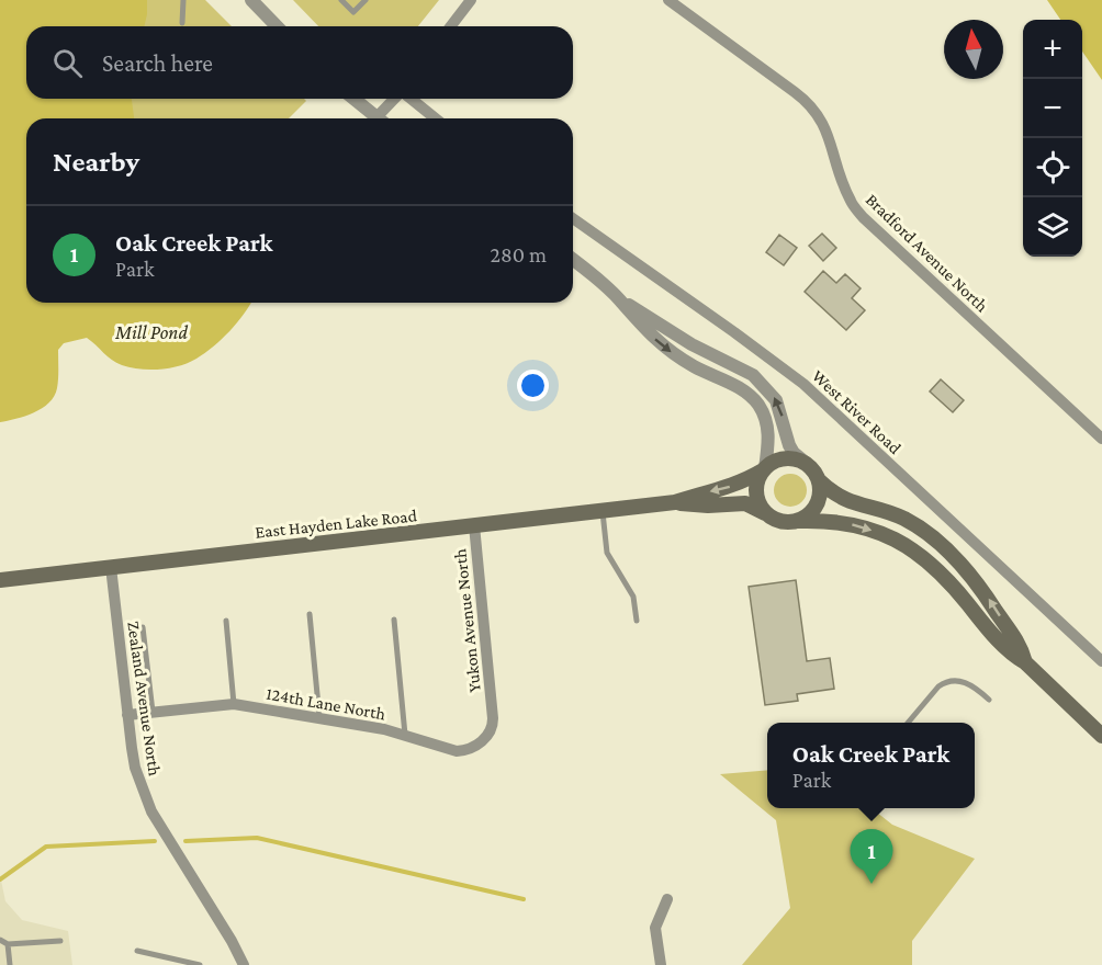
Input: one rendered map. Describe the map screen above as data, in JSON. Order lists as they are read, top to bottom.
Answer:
{
  "streets": {
    "main road": ["East Hayden Lake Road"],
    "street": [
      "Bradford Avenue North",
      "West River Road",
      "Yukon Avenue North",
      "Zealand Avenue North",
      "124th Lane North"
    ]
  },
  "crossings": [
    ["East Hayden Lake Road", "Yukon Avenue North"],
    ["East Hayden Lake Road", "Zealand Avenue North"],
    ["Yukon Avenue North", "124th Lane North"],
    ["Zealand Avenue North", "124th Lane North"]
  ],
  "water": ["Mill Pond"],
  "north": "top",
  "page": {
    "map_buttons": ["+", "−"],
    "search": "Search here",
    "heading": "Nearby",
    "list": [
      {
        "mark": "1",
        "name": "Oak Creek Park",
        "note": "Park",
        "value": "280 m"
      }
    ],
    "popup": ["Oak Creek Park", "Park"],
    "pins": "1"
  }
}
